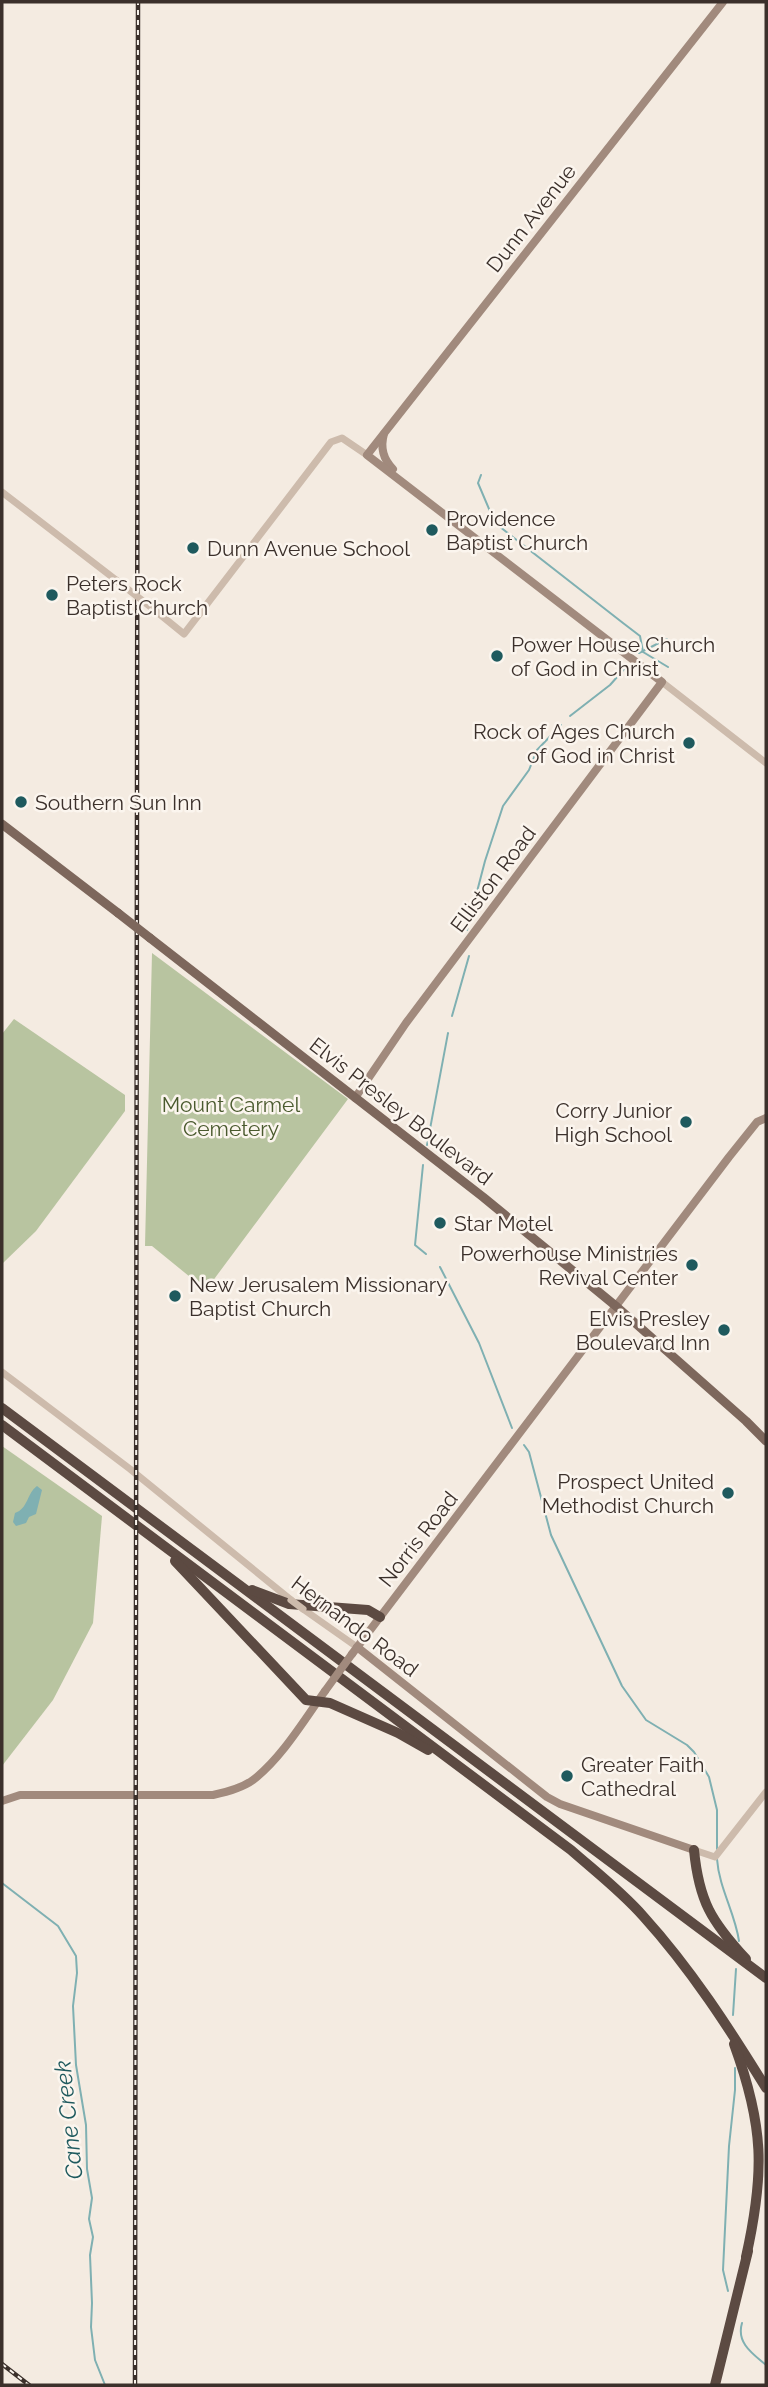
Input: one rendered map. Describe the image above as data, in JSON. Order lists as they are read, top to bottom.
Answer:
{
  "streets": {
    "main road": [
      "Dunn Avenue",
      "Elliston Road",
      "Elvis Presley Boulevard",
      "Norris Road",
      "Hernando Road"
    ]
  },
  "crossings": [
    ["Elliston Road", "Elvis Presley Boulevard"],
    ["Elvis Presley Boulevard", "Norris Road"],
    ["Norris Road", "Hernando Road"]
  ],
  "water": ["Cane Creek"],
  "parks": ["Mount Carmel Cemetery"],
  "places": [
    "Providence Baptist Church",
    "Dunn Avenue School",
    "Peters Rock Baptist Church",
    "Power House Church of God in Christ",
    "Rock of Ages Church of God in Christ",
    "Southern Sun Inn",
    "Corry Junior High School",
    "Star Motel",
    "Powerhouse Ministries Revival Center",
    "New Jerusalem Missionary Baptist Church",
    "Elvis Presley Boulevard Inn",
    "Prospect United Methodist Church",
    "Greater Faith Cathedral"
  ]
}
